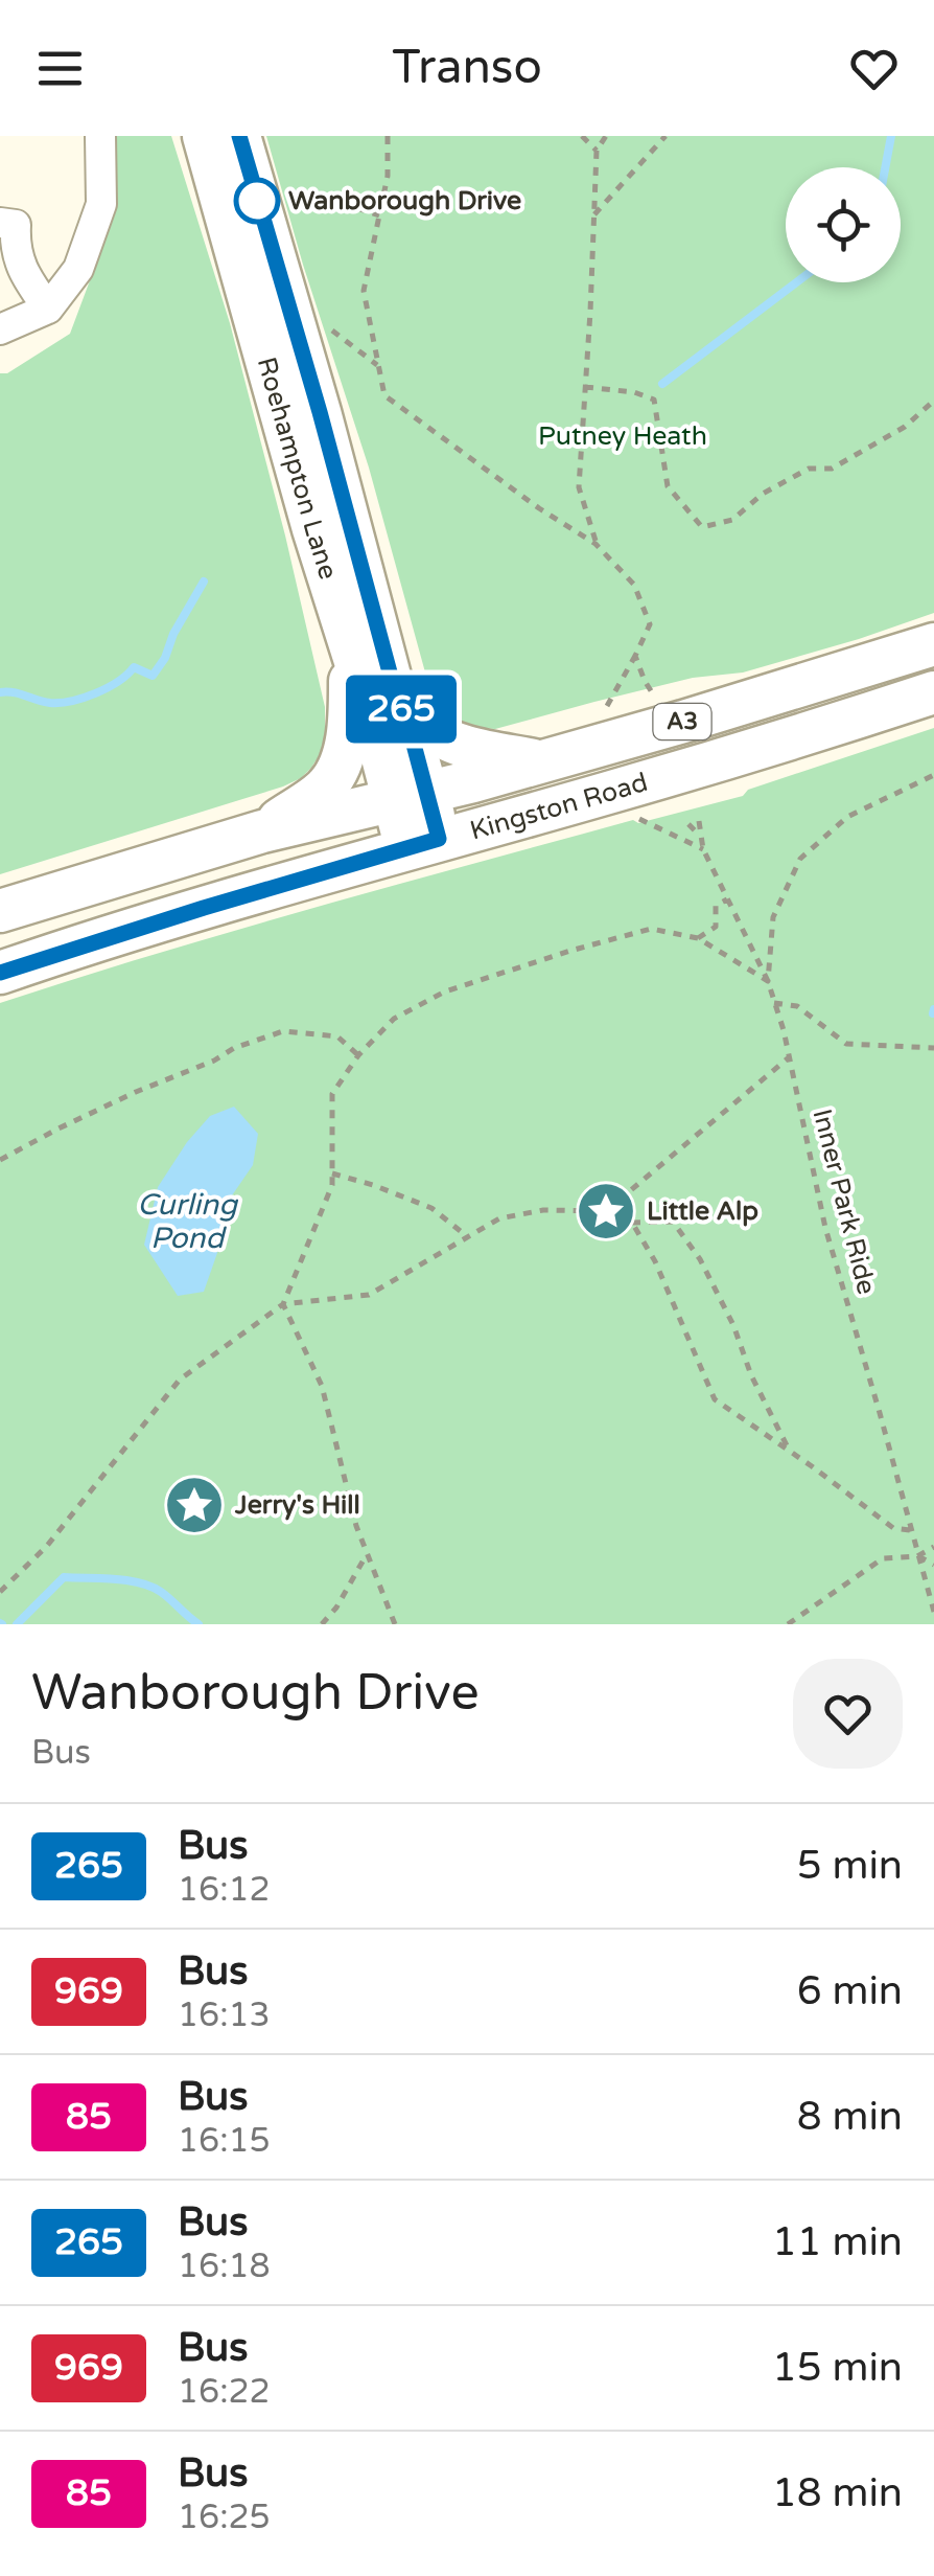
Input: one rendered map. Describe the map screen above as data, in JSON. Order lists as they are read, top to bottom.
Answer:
{
  "streets": {
    "highway": ["Roehampton Lane", "A3", "Kingston Road"],
    "path": ["Inner Park Ride"]
  },
  "crossings": [
    ["Roehampton Lane", "Kingston Road"]
  ],
  "water": ["Curling Pond"],
  "parks": ["Putney Heath"],
  "places": {
    "other": ["Wanborough Drive"],
    "place": ["Little Alp", "Jerry's Hill"]
  },
  "lines": ["bus line 265"],
  "page": {
    "header": "Transo",
    "on_map": "265",
    "heading": ["Wanborough Drive", "Bus"],
    "list": [
      {
        "mark": "265",
        "name": "Bus",
        "note": "16:12",
        "value": "5 min"
      },
      {
        "mark": "969",
        "name": "Bus",
        "note": "16:13",
        "value": "6 min"
      },
      {
        "mark": "85",
        "name": "Bus",
        "note": "16:15",
        "value": "8 min"
      },
      {
        "mark": "265",
        "name": "Bus",
        "note": "16:18",
        "value": "11 min"
      },
      {
        "mark": "969",
        "name": "Bus",
        "note": "16:22",
        "value": "15 min"
      },
      {
        "mark": "85",
        "name": "Bus",
        "note": "16:25",
        "value": "18 min"
      }
    ]
  }
}
